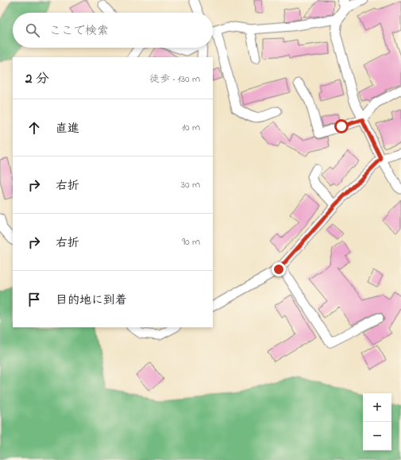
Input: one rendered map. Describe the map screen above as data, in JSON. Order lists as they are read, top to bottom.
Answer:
{
  "page": {
    "search": "ここで検索",
    "heading": ["2 分", "徒歩 · 130 m"],
    "list": [
      ["直進", "10 m"],
      ["右折", "30 m"],
      ["右折", "90 m"],
      "目的地に到着"
    ],
    "map_buttons": ["+", "−"]
  }
}
